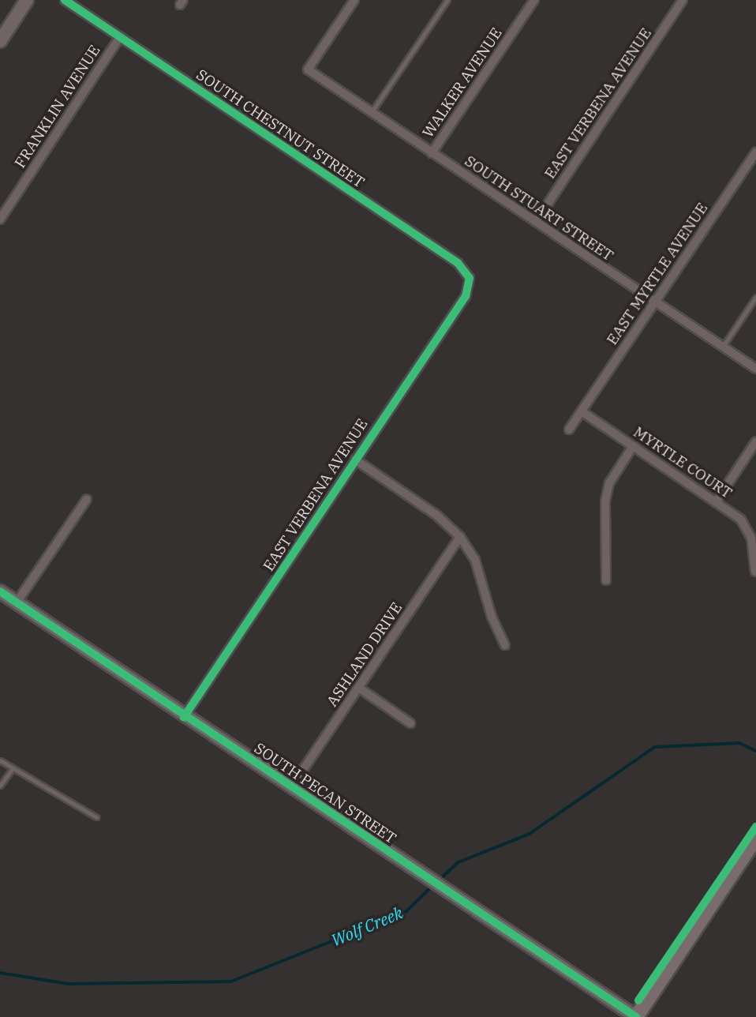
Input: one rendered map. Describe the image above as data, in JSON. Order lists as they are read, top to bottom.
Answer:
{
  "streets": {
    "street": [
      "WALKER AVENUE",
      "EAST VERBENA AVENUE",
      "FRANKLIN AVENUE",
      "SOUTH CHESTNUT STREET",
      "SOUTH STUART STREET",
      "EAST MYRTLE AVENUE",
      "MYRTLE COURT",
      "ASHLAND DRIVE",
      "SOUTH PECAN STREET"
    ]
  },
  "crossings": [
    ["WALKER AVENUE", "SOUTH STUART STREET"],
    ["EAST VERBENA AVENUE", "SOUTH CHESTNUT STREET"],
    ["EAST VERBENA AVENUE", "SOUTH STUART STREET"],
    ["EAST VERBENA AVENUE", "SOUTH PECAN STREET"],
    ["FRANKLIN AVENUE", "SOUTH CHESTNUT STREET"],
    ["SOUTH STUART STREET", "EAST MYRTLE AVENUE"],
    ["EAST MYRTLE AVENUE", "MYRTLE COURT"],
    ["ASHLAND DRIVE", "SOUTH PECAN STREET"]
  ],
  "water": ["Wolf Creek"]
}
